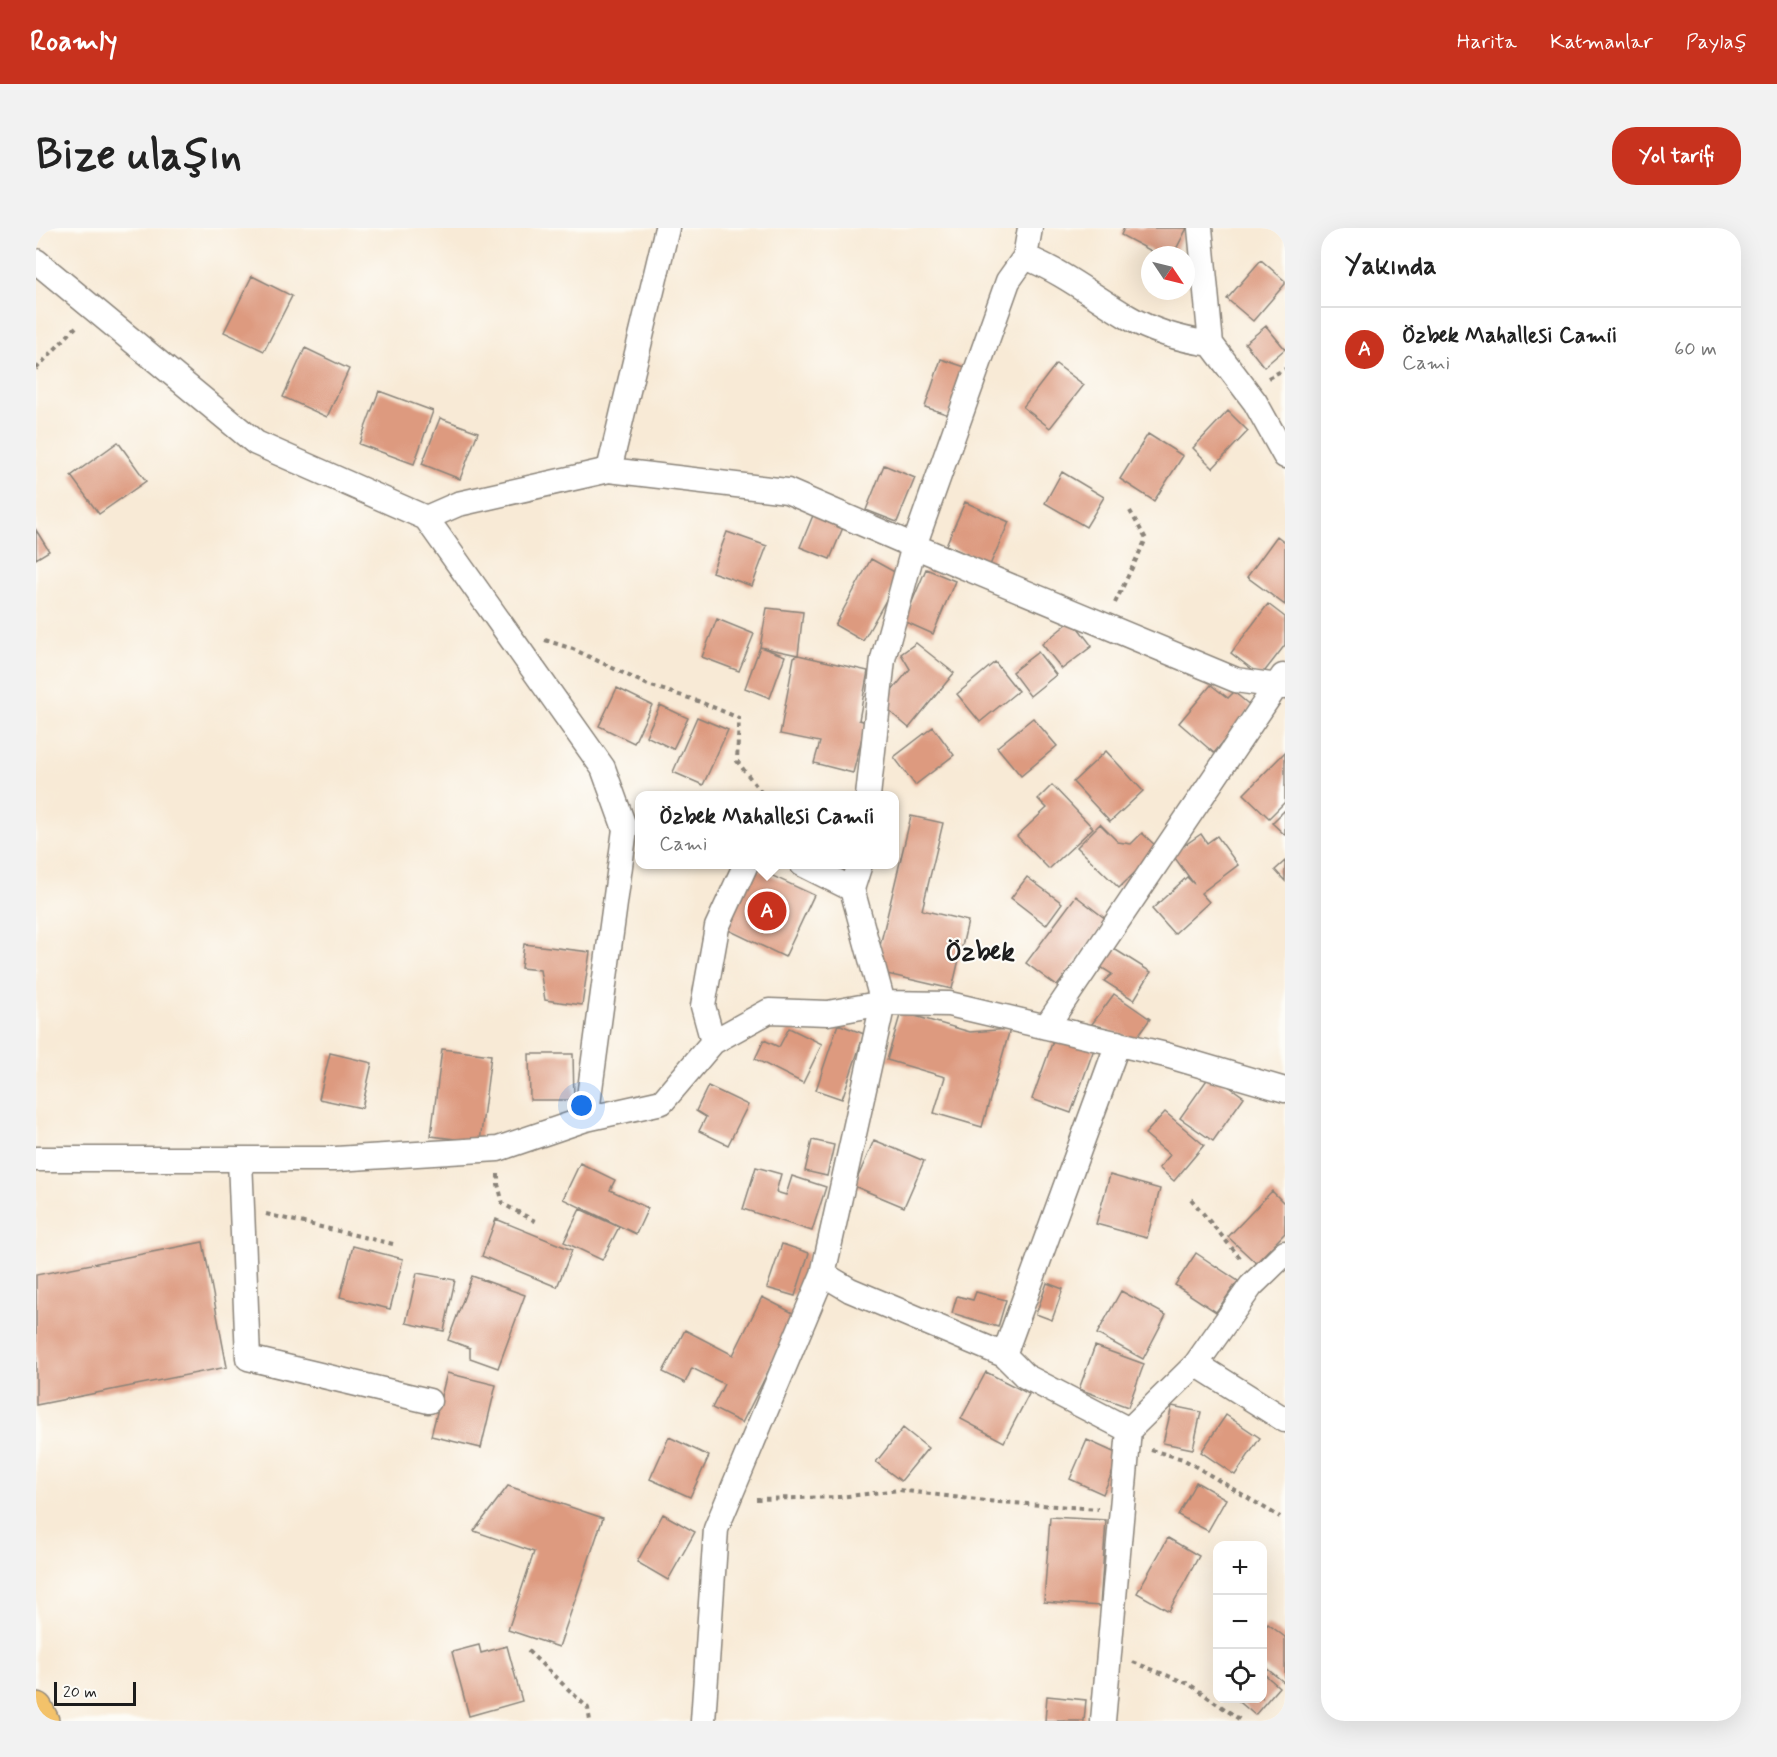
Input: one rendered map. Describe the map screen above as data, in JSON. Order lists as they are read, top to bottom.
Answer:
{
  "districts": ["Özbek"],
  "scale_bar": "20 m",
  "north": "bottom right",
  "page": {
    "header": "Roamly",
    "nav": ["Harita", "Katmanlar", "Paylaş"],
    "buttons": "Yol tarifi",
    "title": "Bize ulaşın",
    "heading": "Yakında",
    "list": [
      {
        "mark": "A",
        "name": "Özbek Mahallesi Camii",
        "note": "Cami",
        "value": "60 m"
      }
    ],
    "popup": ["Özbek Mahallesi Camii", "Cami"],
    "pins": "A",
    "map_buttons": ["+", "−"],
    "scale": "20 m"
  }
}
